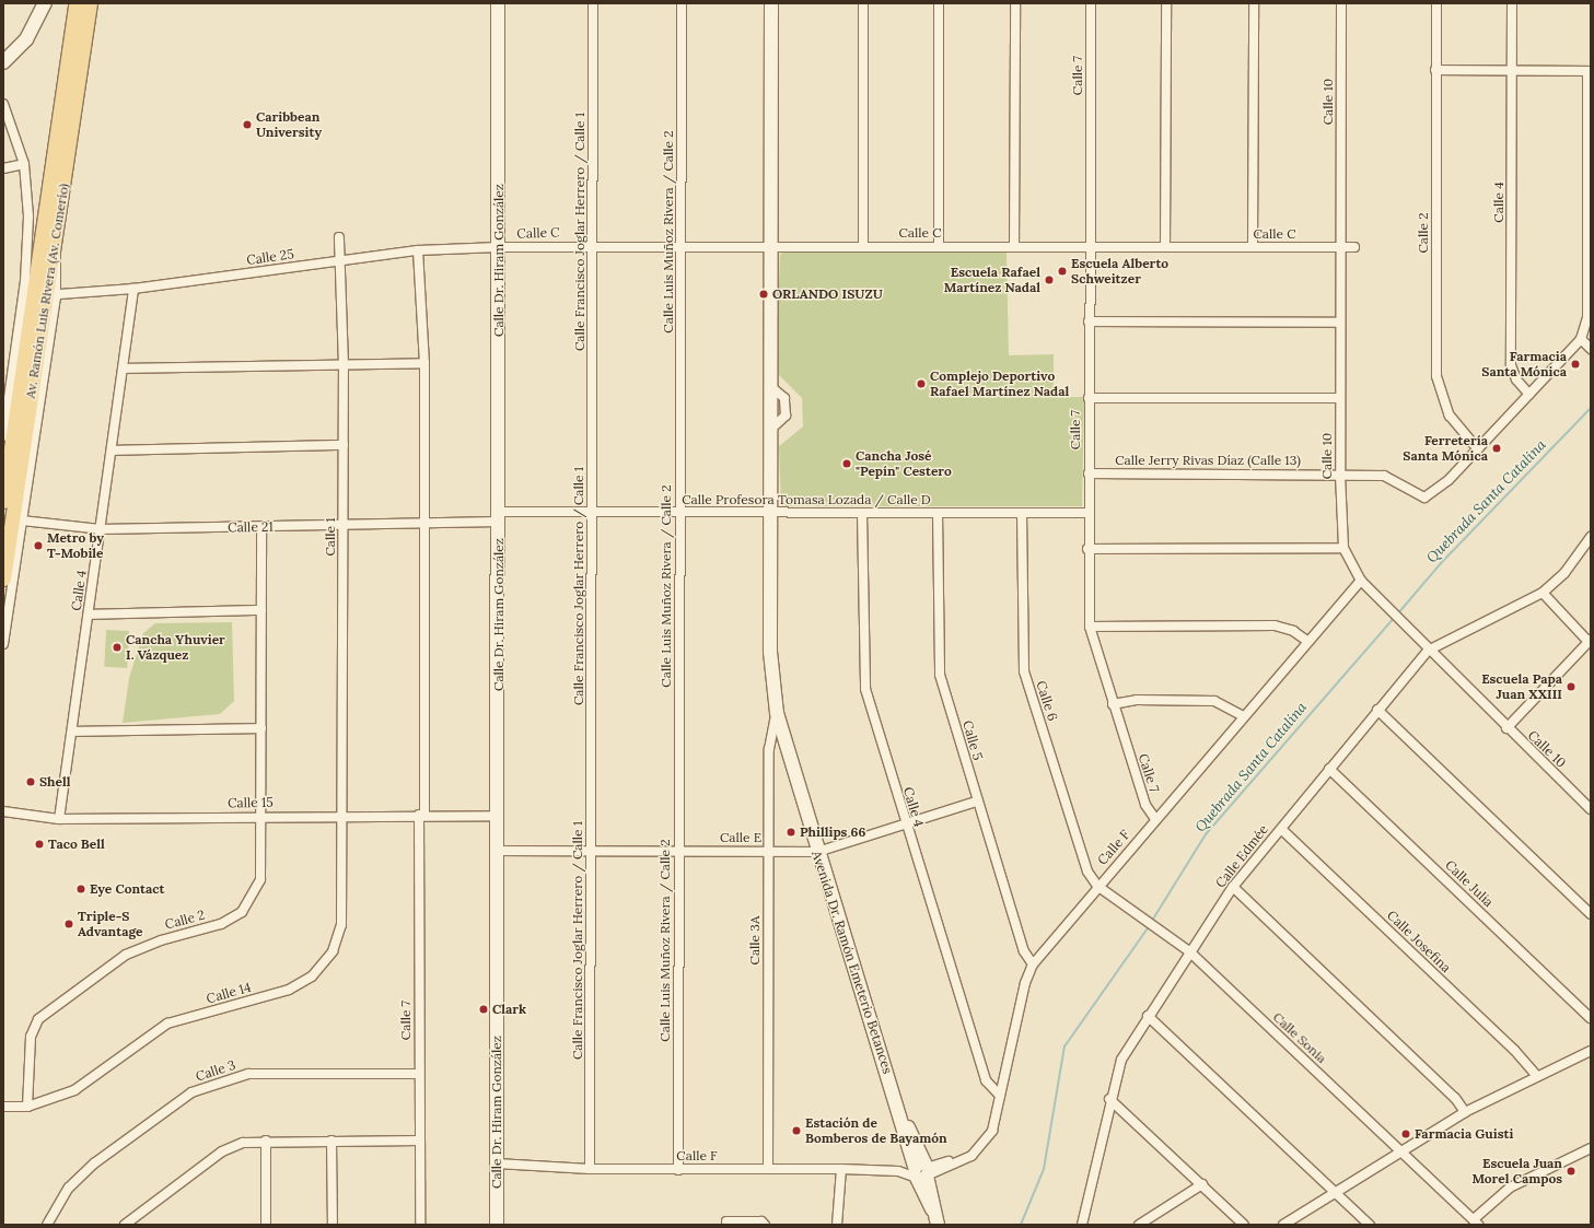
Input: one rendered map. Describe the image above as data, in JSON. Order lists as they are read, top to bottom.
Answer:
{
  "streets": {
    "main road": ["Av. Ramón Luis Rivera (Av. Comerío)"],
    "street": [
      "Calle 7",
      "Calle 10",
      "Calle 4",
      "Calle Francisco Joglar Herrero / Calle 1",
      "Calle Luis Muñoz Rivera / Calle 2",
      "Calle C",
      "Calle 2",
      "Calle 25",
      "Calle Dr. Hiram González",
      "Calle Jerry Rivas Díaz (Calle 13)",
      "Calle Profesora Tomasa Lozada / Calle D",
      "Calle 21",
      "Calle 1",
      "Calle 6",
      "Calle 5",
      "Calle 15",
      "Calle E",
      "Calle F",
      "Calle Edmée",
      "Calle Julia",
      "Calle 3A",
      "Calle Josefina",
      "Avenida Dr. Ramón Emeterio Betances",
      "Calle 14",
      "Calle Sonia",
      "Calle 3"
    ]
  },
  "crossings": [
    ["Calle 7", "Calle C"],
    ["Calle 7", "Calle 25"],
    ["Calle 7", "Calle Jerry Rivas Díaz (Calle 13)"],
    ["Calle 7", "Calle Profesora Tomasa Lozada / Calle D"],
    ["Calle 7", "Calle 21"],
    ["Calle 7", "Calle 15"],
    ["Calle 7", "Calle F"],
    ["Calle 7", "Calle 3"],
    ["Calle 10", "Calle C"],
    ["Calle 10", "Calle Jerry Rivas Díaz (Calle 13)"],
    ["Calle 10", "Calle F"],
    ["Calle 10", "Calle Edmée"],
    ["Calle 4", "Calle 25"],
    ["Calle 4", "Calle Jerry Rivas Díaz (Calle 13)"],
    ["Calle 4", "Calle Profesora Tomasa Lozada / Calle D"],
    ["Calle 4", "Calle 21"],
    ["Calle 4", "Calle 15"],
    ["Calle 4", "Calle E"],
    ["Calle 4", "Calle F"],
    ["Calle Francisco Joglar Herrero / Calle 1", "Calle C"],
    ["Calle Francisco Joglar Herrero / Calle 1", "Calle Profesora Tomasa Lozada / Calle D"],
    ["Calle Francisco Joglar Herrero / Calle 1", "Calle E"],
    ["Calle Francisco Joglar Herrero / Calle 1", "Calle F"],
    ["Calle Luis Muñoz Rivera / Calle 2", "Calle C"],
    ["Calle Luis Muñoz Rivera / Calle 2", "Calle Profesora Tomasa Lozada / Calle D"],
    ["Calle Luis Muñoz Rivera / Calle 2", "Calle E"],
    ["Calle Luis Muñoz Rivera / Calle 2", "Calle F"],
    ["Calle C", "Calle 25"],
    ["Calle C", "Calle Dr. Hiram González"],
    ["Calle C", "Avenida Dr. Ramón Emeterio Betances"],
    ["Calle 2", "Calle Jerry Rivas Díaz (Calle 13)"],
    ["Calle 2", "Calle 15"],
    ["Calle 2", "Calle 14"],
    ["Calle 25", "Calle Dr. Hiram González"],
    ["Calle 25", "Av. Ramón Luis Rivera (Av. Comerío)"],
    ["Calle 25", "Calle 1"],
    ["Calle Dr. Hiram González", "Calle Profesora Tomasa Lozada / Calle D"],
    ["Calle Dr. Hiram González", "Calle 21"],
    ["Calle Dr. Hiram González", "Calle 15"],
    ["Calle Dr. Hiram González", "Calle E"],
    ["Calle Dr. Hiram González", "Calle F"],
    ["Av. Ramón Luis Rivera (Av. Comerío)", "Calle 21"],
    ["Calle Profesora Tomasa Lozada / Calle D", "Calle 21"],
    ["Calle Profesora Tomasa Lozada / Calle D", "Calle 6"],
    ["Calle Profesora Tomasa Lozada / Calle D", "Calle 5"],
    ["Calle Profesora Tomasa Lozada / Calle D", "Avenida Dr. Ramón Emeterio Betances"],
    ["Calle 21", "Calle 1"],
    ["Calle 1", "Calle 15"],
    ["Calle 1", "Calle 14"],
    ["Calle 6", "Calle F"],
    ["Calle 6", "Calle Sonia"],
    ["Calle 5", "Calle E"],
    ["Calle 5", "Calle F"],
    ["Calle 15", "Calle 14"],
    ["Calle E", "Calle 3A"],
    ["Calle E", "Avenida Dr. Ramón Emeterio Betances"],
    ["Calle F", "Calle 3A"],
    ["Calle F", "Avenida Dr. Ramón Emeterio Betances"],
    ["Calle F", "Calle Sonia"],
    ["Calle Edmée", "Calle Julia"],
    ["Calle Edmée", "Calle Josefina"],
    ["Calle Edmée", "Calle Sonia"],
    ["Calle 3A", "Avenida Dr. Ramón Emeterio Betances"]
  ],
  "water": ["Quebrada Santa Catalina"],
  "places": [
    "Caribbean University",
    "Escuela Alberto Schweitzer",
    "Escuela Rafael Martínez Nadal",
    "ORLANDO ISUZU",
    "Farmacia Santa Mónica",
    "Complejo Deportivo Rafael Martínez Nadal",
    "Ferretería Santa Mónica",
    "Cancha José \"Pepín\" Cestero",
    "Metro by T-Mobile",
    "Cancha Yhuvier I. Vázquez",
    "Escuela Papa Juan XXIII",
    "Shell",
    "Phillips 66",
    "Taco Bell",
    "Eye Contact",
    "Triple-S Advantage",
    "Clark",
    "Estación de Bomberos de Bayamón",
    "Farmacia Guisti",
    "Escuela Juan Morel Campos"
  ]
}
